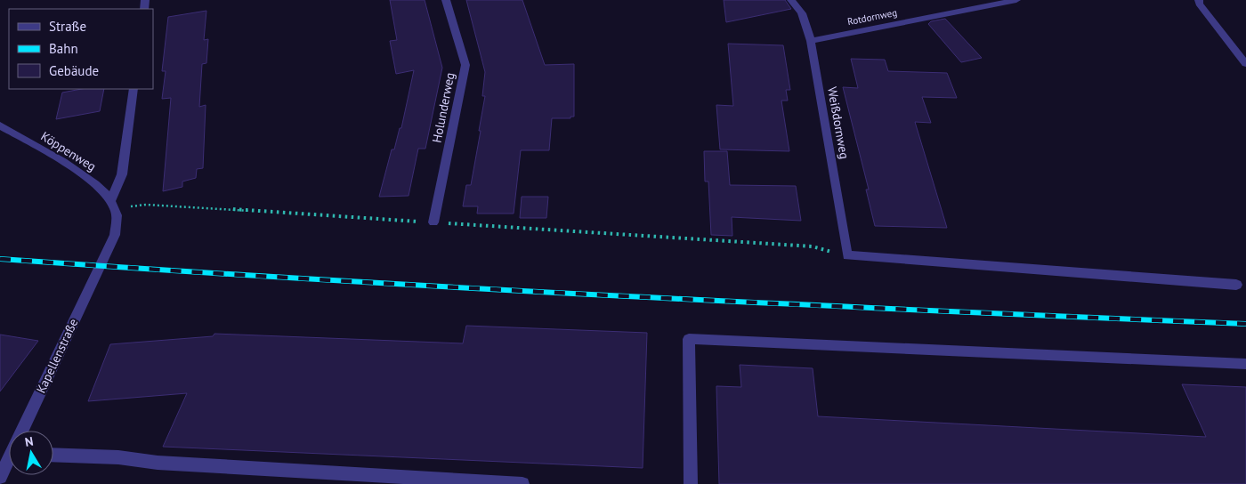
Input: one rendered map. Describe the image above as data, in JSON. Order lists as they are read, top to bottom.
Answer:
{
  "streets": {
    "street": [
      "Rotdornweg",
      "Holunderweg",
      "Weißdornweg",
      "Köppenweg",
      "Kapellenstraße"
    ]
  },
  "crossings": [
    ["Rotdornweg", "Weißdornweg"],
    ["Köppenweg", "Kapellenstraße"]
  ],
  "legend": ["Straße", "Bahn", "Gebäude"],
  "north": "top"
}
